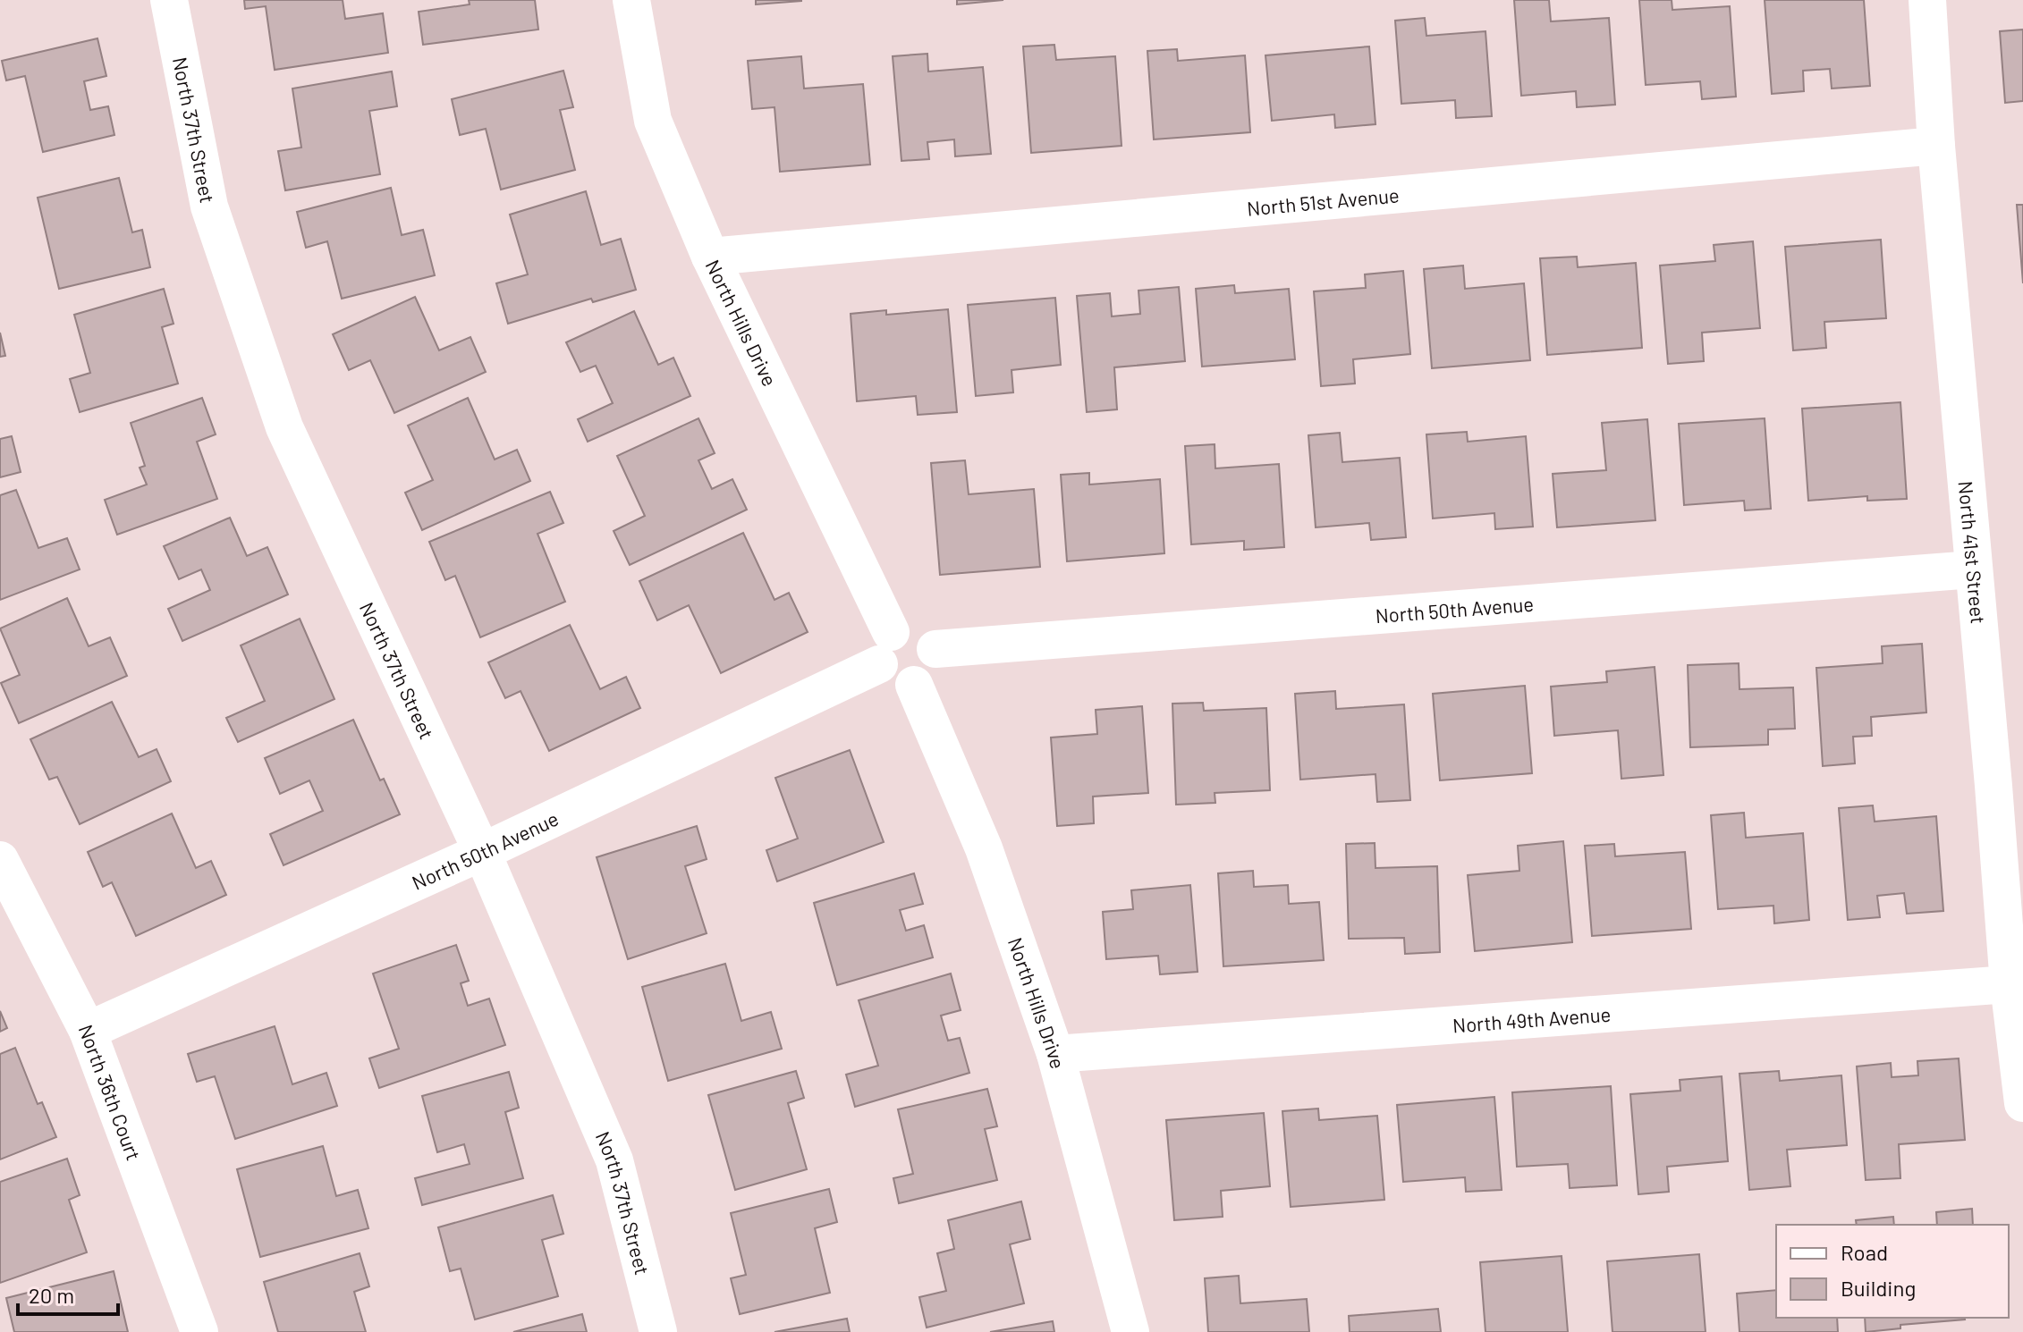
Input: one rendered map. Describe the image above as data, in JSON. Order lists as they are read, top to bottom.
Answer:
{
  "streets": {
    "street": [
      "North 37th Street",
      "North 51st Avenue",
      "North Hills Drive",
      "North 41st Street",
      "North 50th Avenue",
      "North 49th Avenue",
      "North 36th Court"
    ]
  },
  "crossings": [
    ["North 37th Street", "North 50th Avenue"],
    ["North 51st Avenue", "North Hills Drive"],
    ["North 51st Avenue", "North 41st Street"],
    ["North Hills Drive", "North 50th Avenue"],
    ["North Hills Drive", "North 49th Avenue"],
    ["North 41st Street", "North 50th Avenue"],
    ["North 41st Street", "North 49th Avenue"],
    ["North 50th Avenue", "North 36th Court"]
  ],
  "legend": ["Road", "Building"],
  "scale_bar": "20 m"
}
